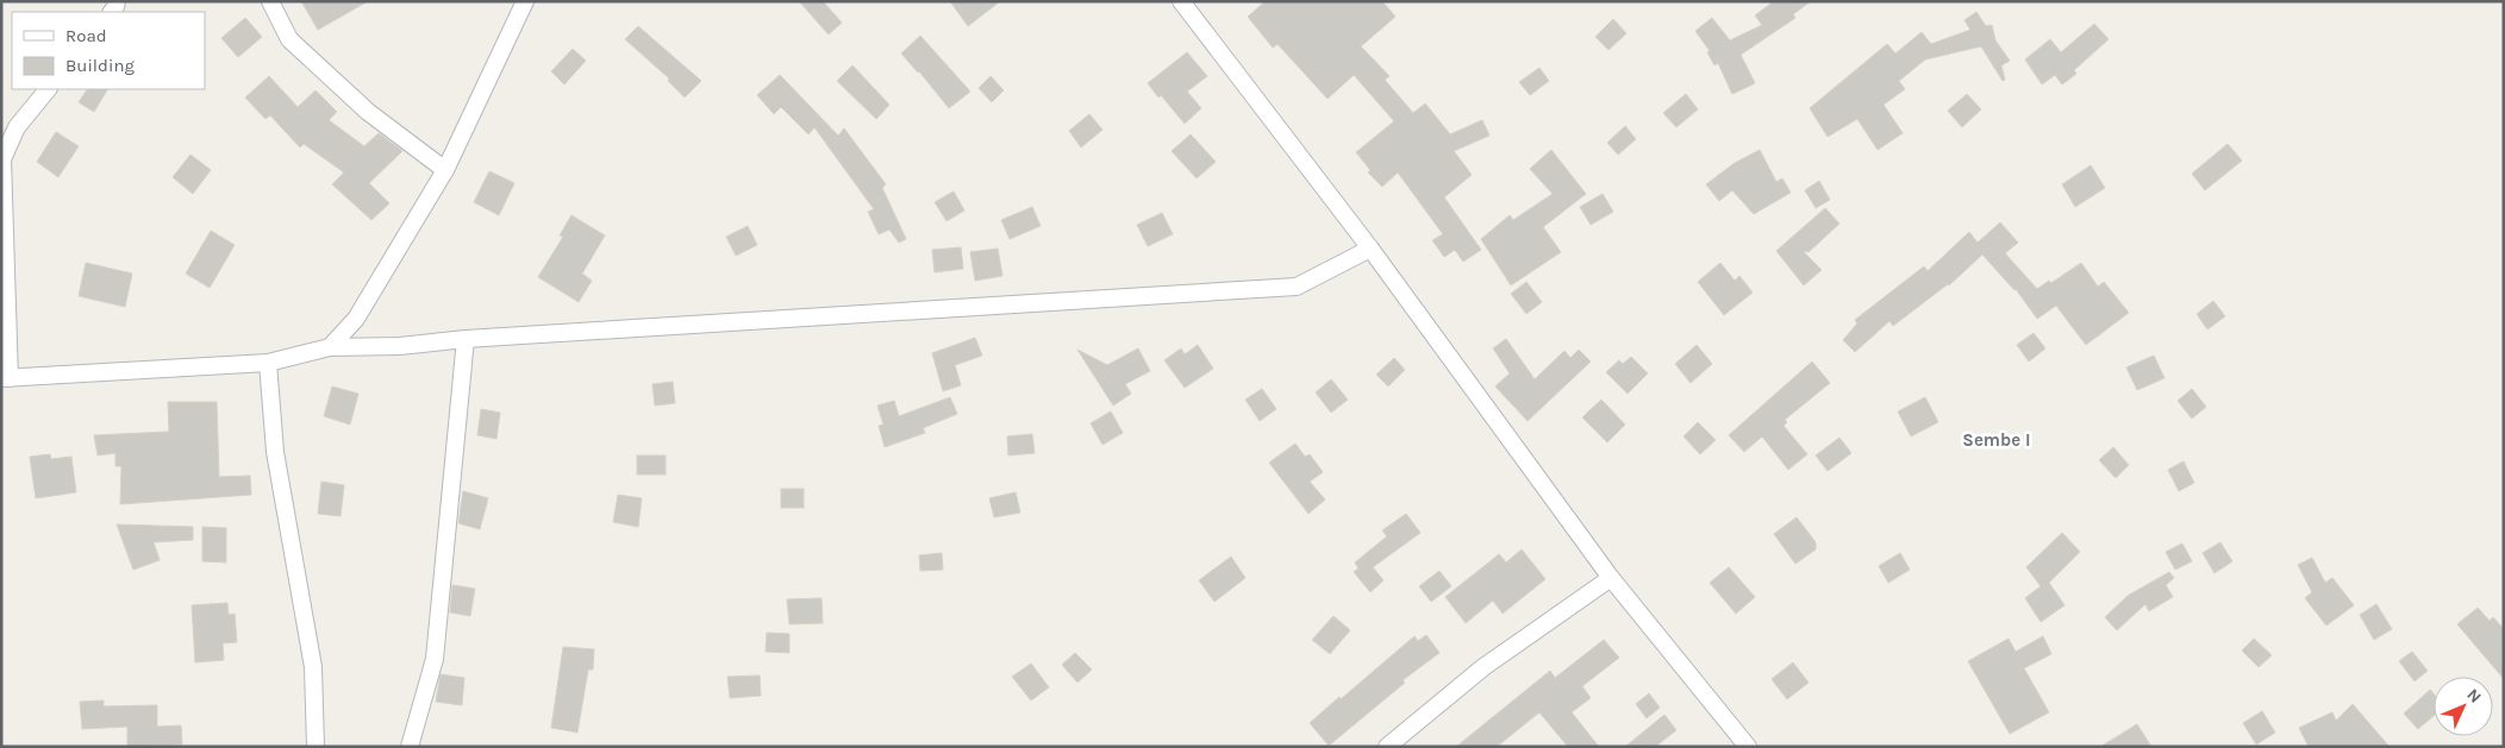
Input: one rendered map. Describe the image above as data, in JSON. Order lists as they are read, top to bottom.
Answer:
{
  "districts": ["Sembe I"],
  "legend": ["Road", "Building"],
  "north": "top right"
}
